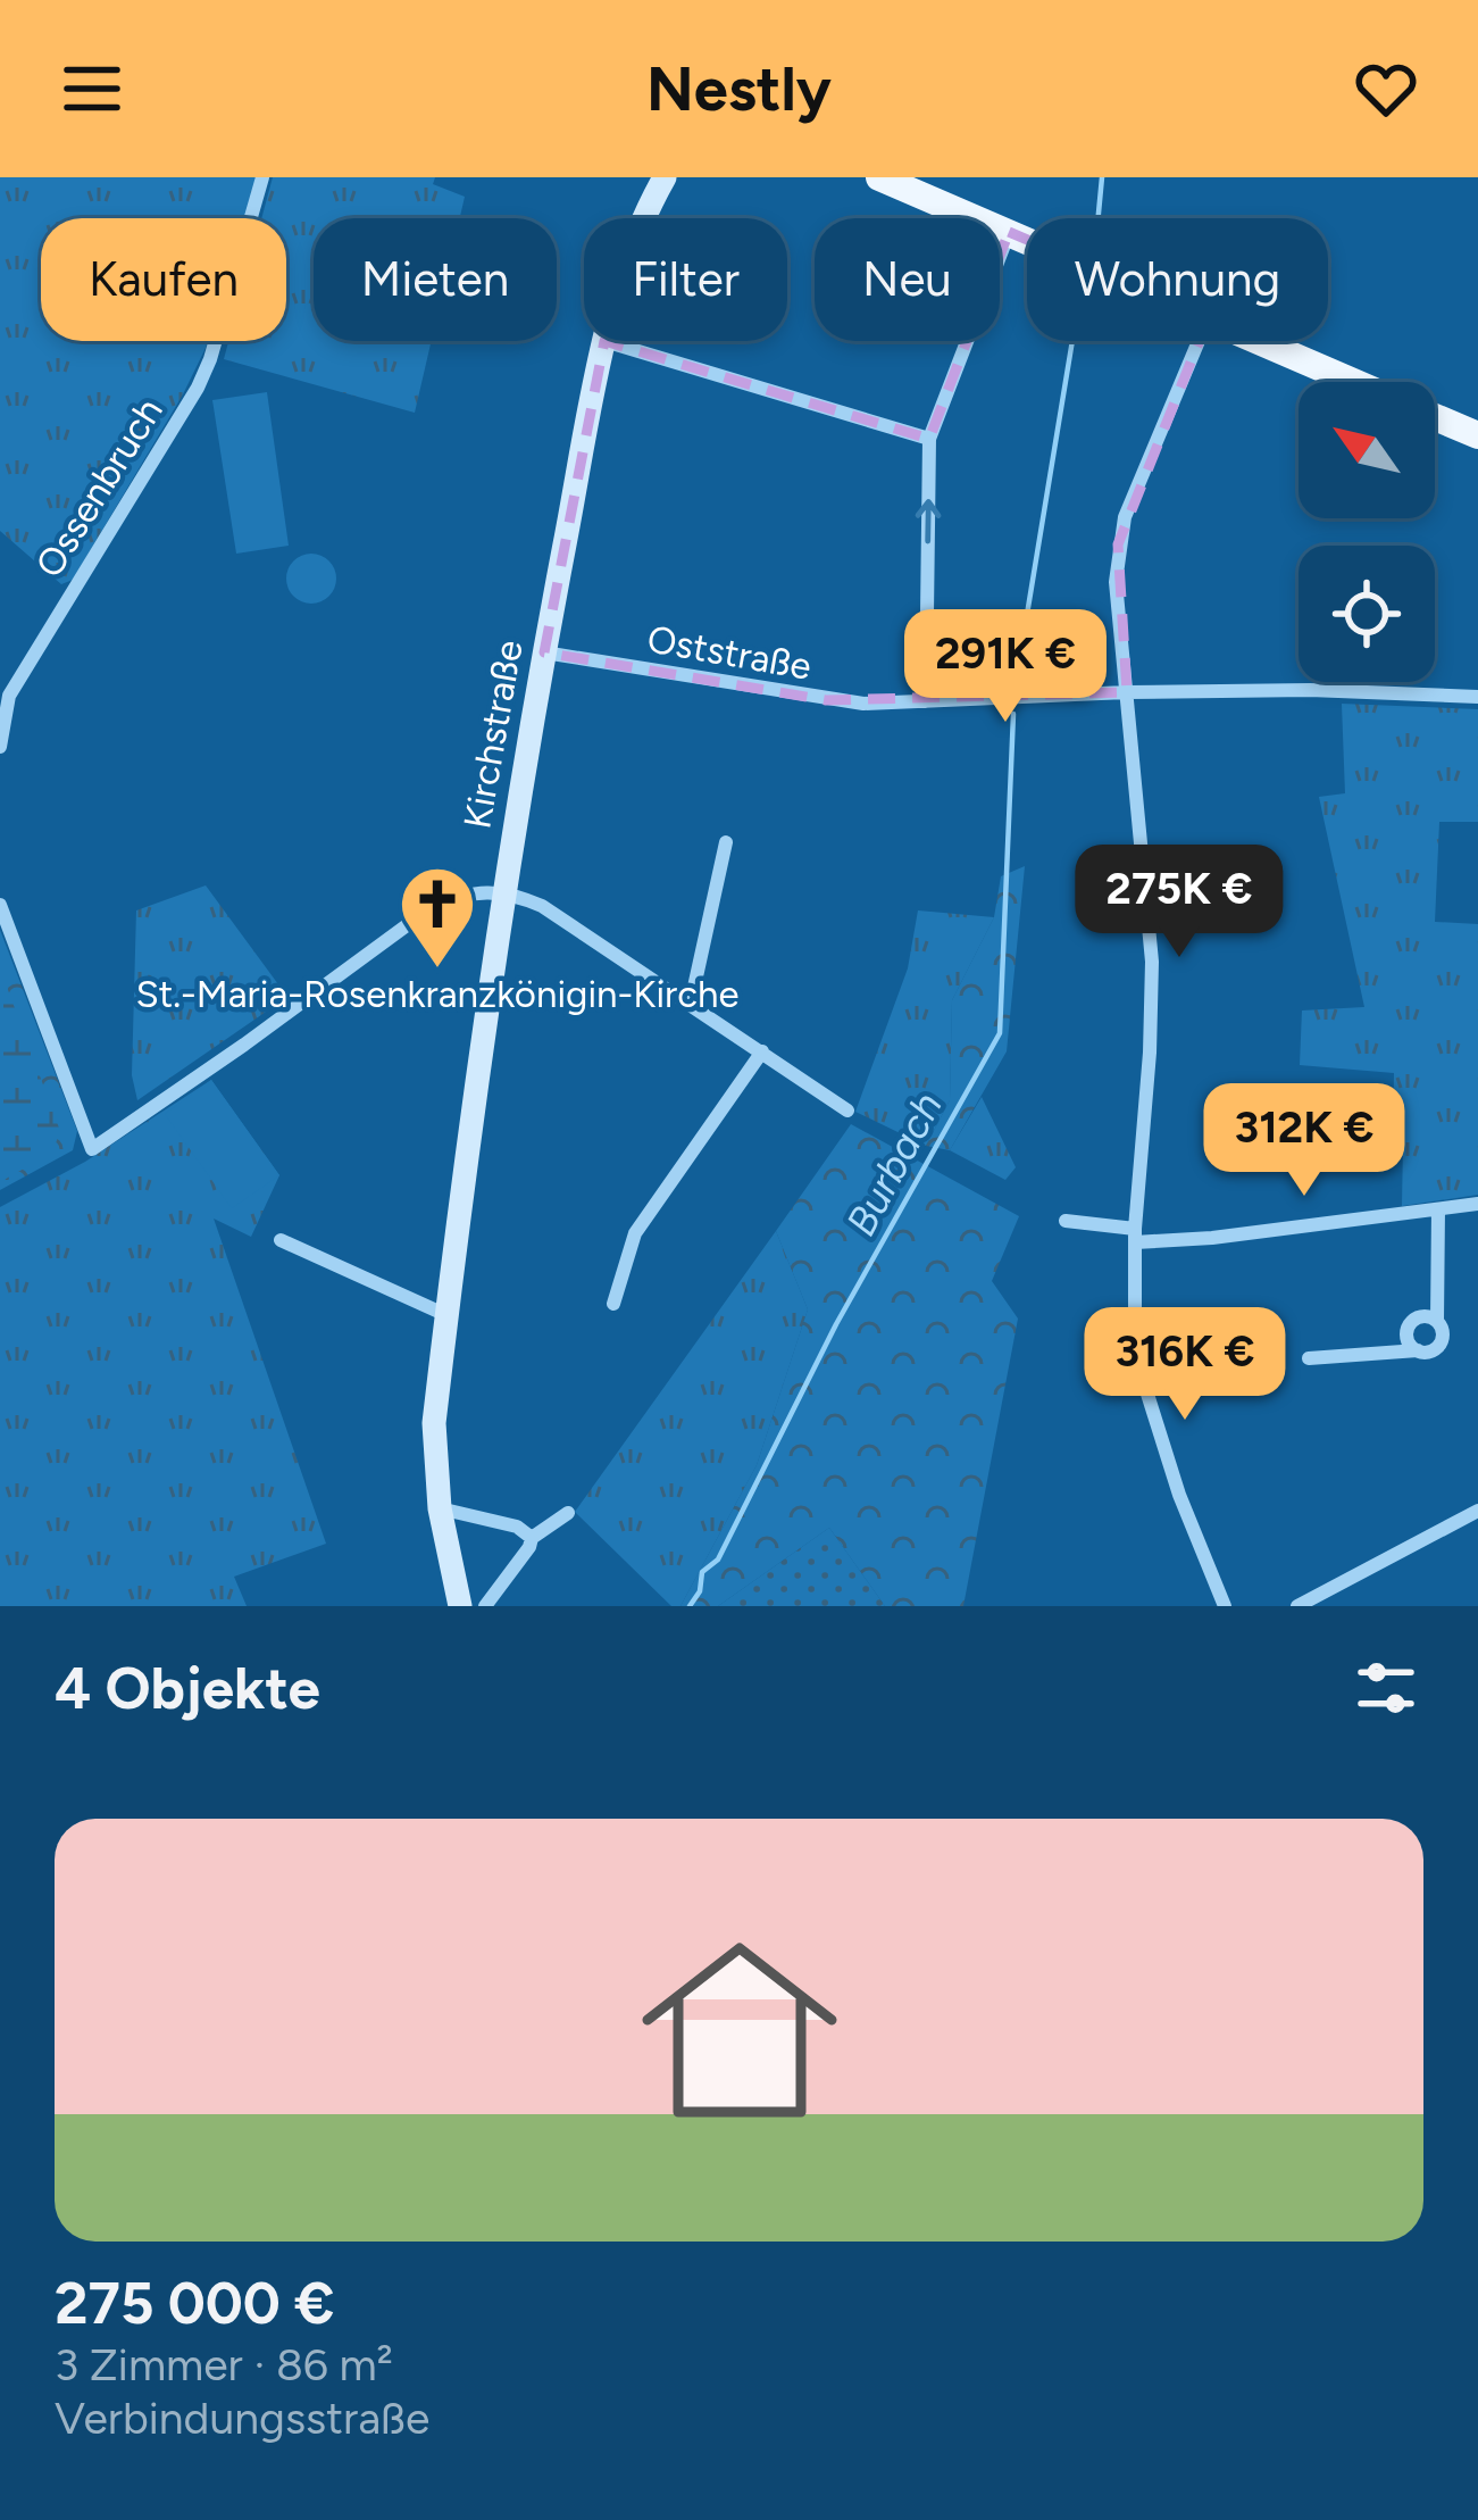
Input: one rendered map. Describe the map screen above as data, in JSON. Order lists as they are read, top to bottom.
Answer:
{
  "streets": {
    "street": ["Ossenbruch", "Oststraße", "Kirchstraße"]
  },
  "crossings": [
    ["Oststraße", "Kirchstraße"]
  ],
  "water": ["Burbach"],
  "places": {
    "church": ["St.-Maria-Rosenkranzkönigin-Kirche"]
  },
  "north": "top left",
  "page": {
    "header": "Nestly",
    "chip": [
      "Kaufen",
      "Mieten",
      "Filter",
      "Neu",
      "Wohnung"
    ],
    "price": [
      "291K €",
      "275K €",
      "312K €",
      "316K €"
    ],
    "heading": "4 Objekte",
    "list": [
      {
        "name": "275 000 €",
        "note": "3 Zimmer · 86 m² · Verbindungsstraße"
      }
    ]
  }
}
